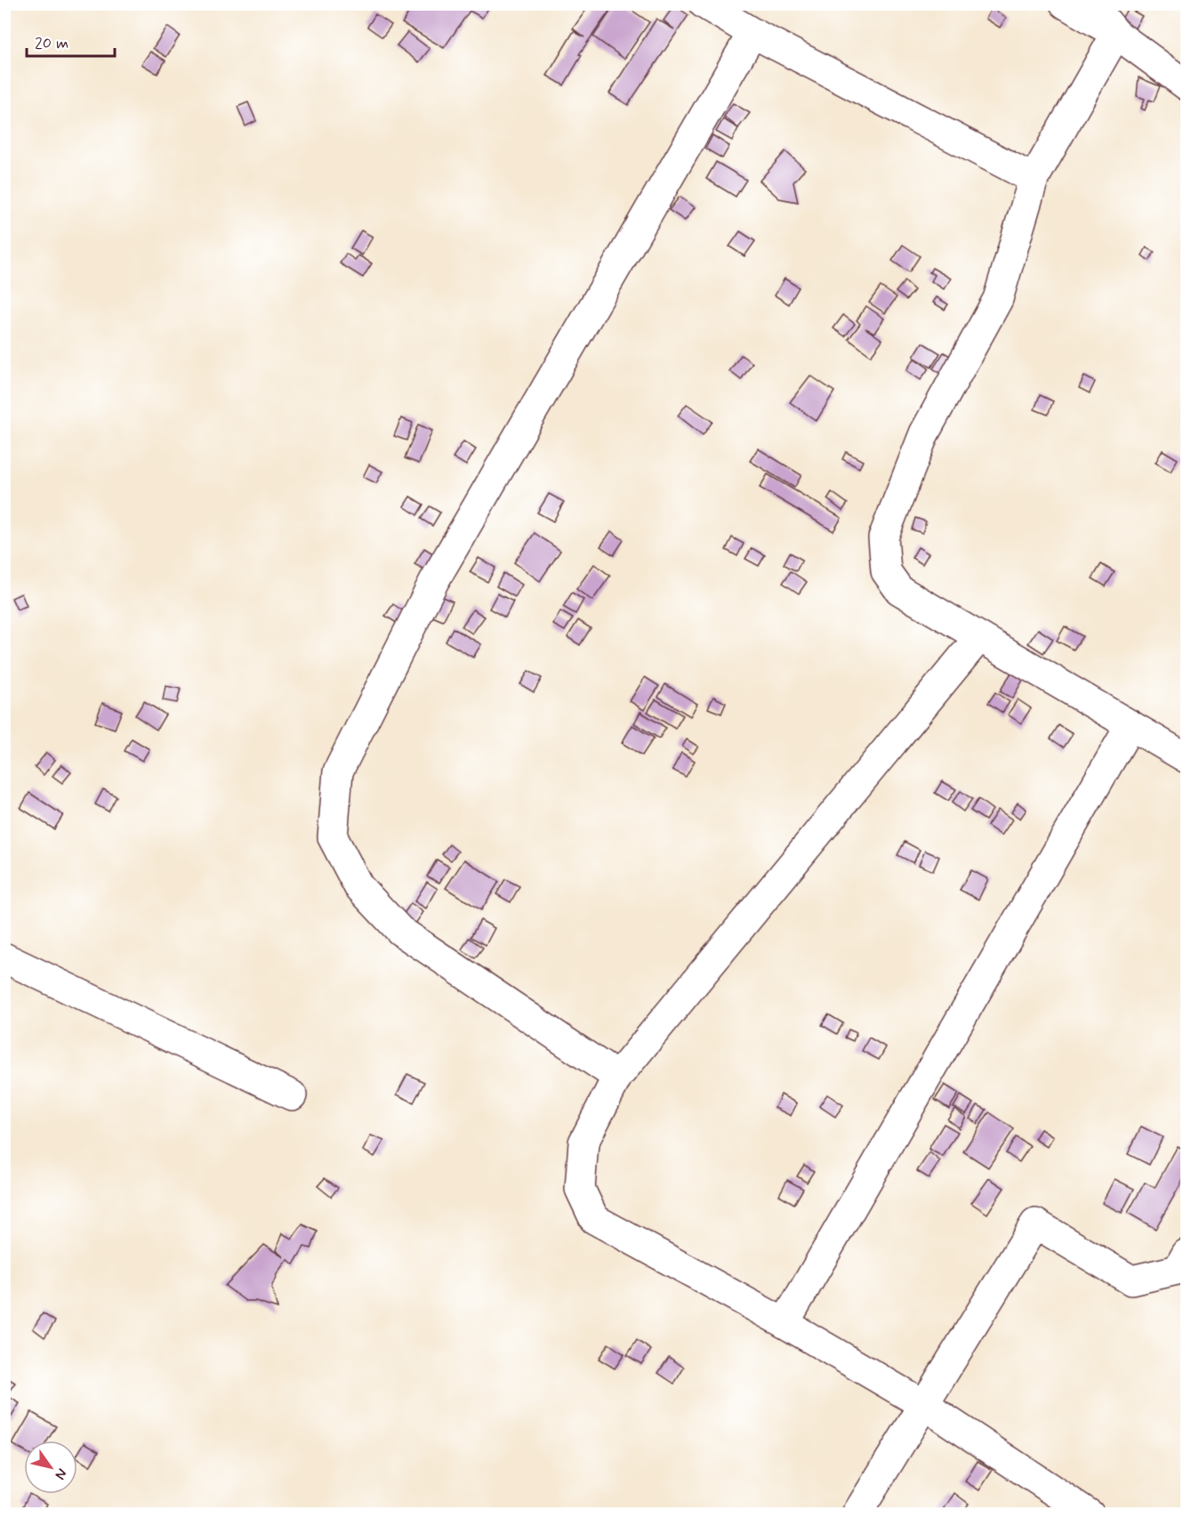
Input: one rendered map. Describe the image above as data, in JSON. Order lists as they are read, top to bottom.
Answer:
{
  "scale_bar": "20 m",
  "north": "bottom right"
}
